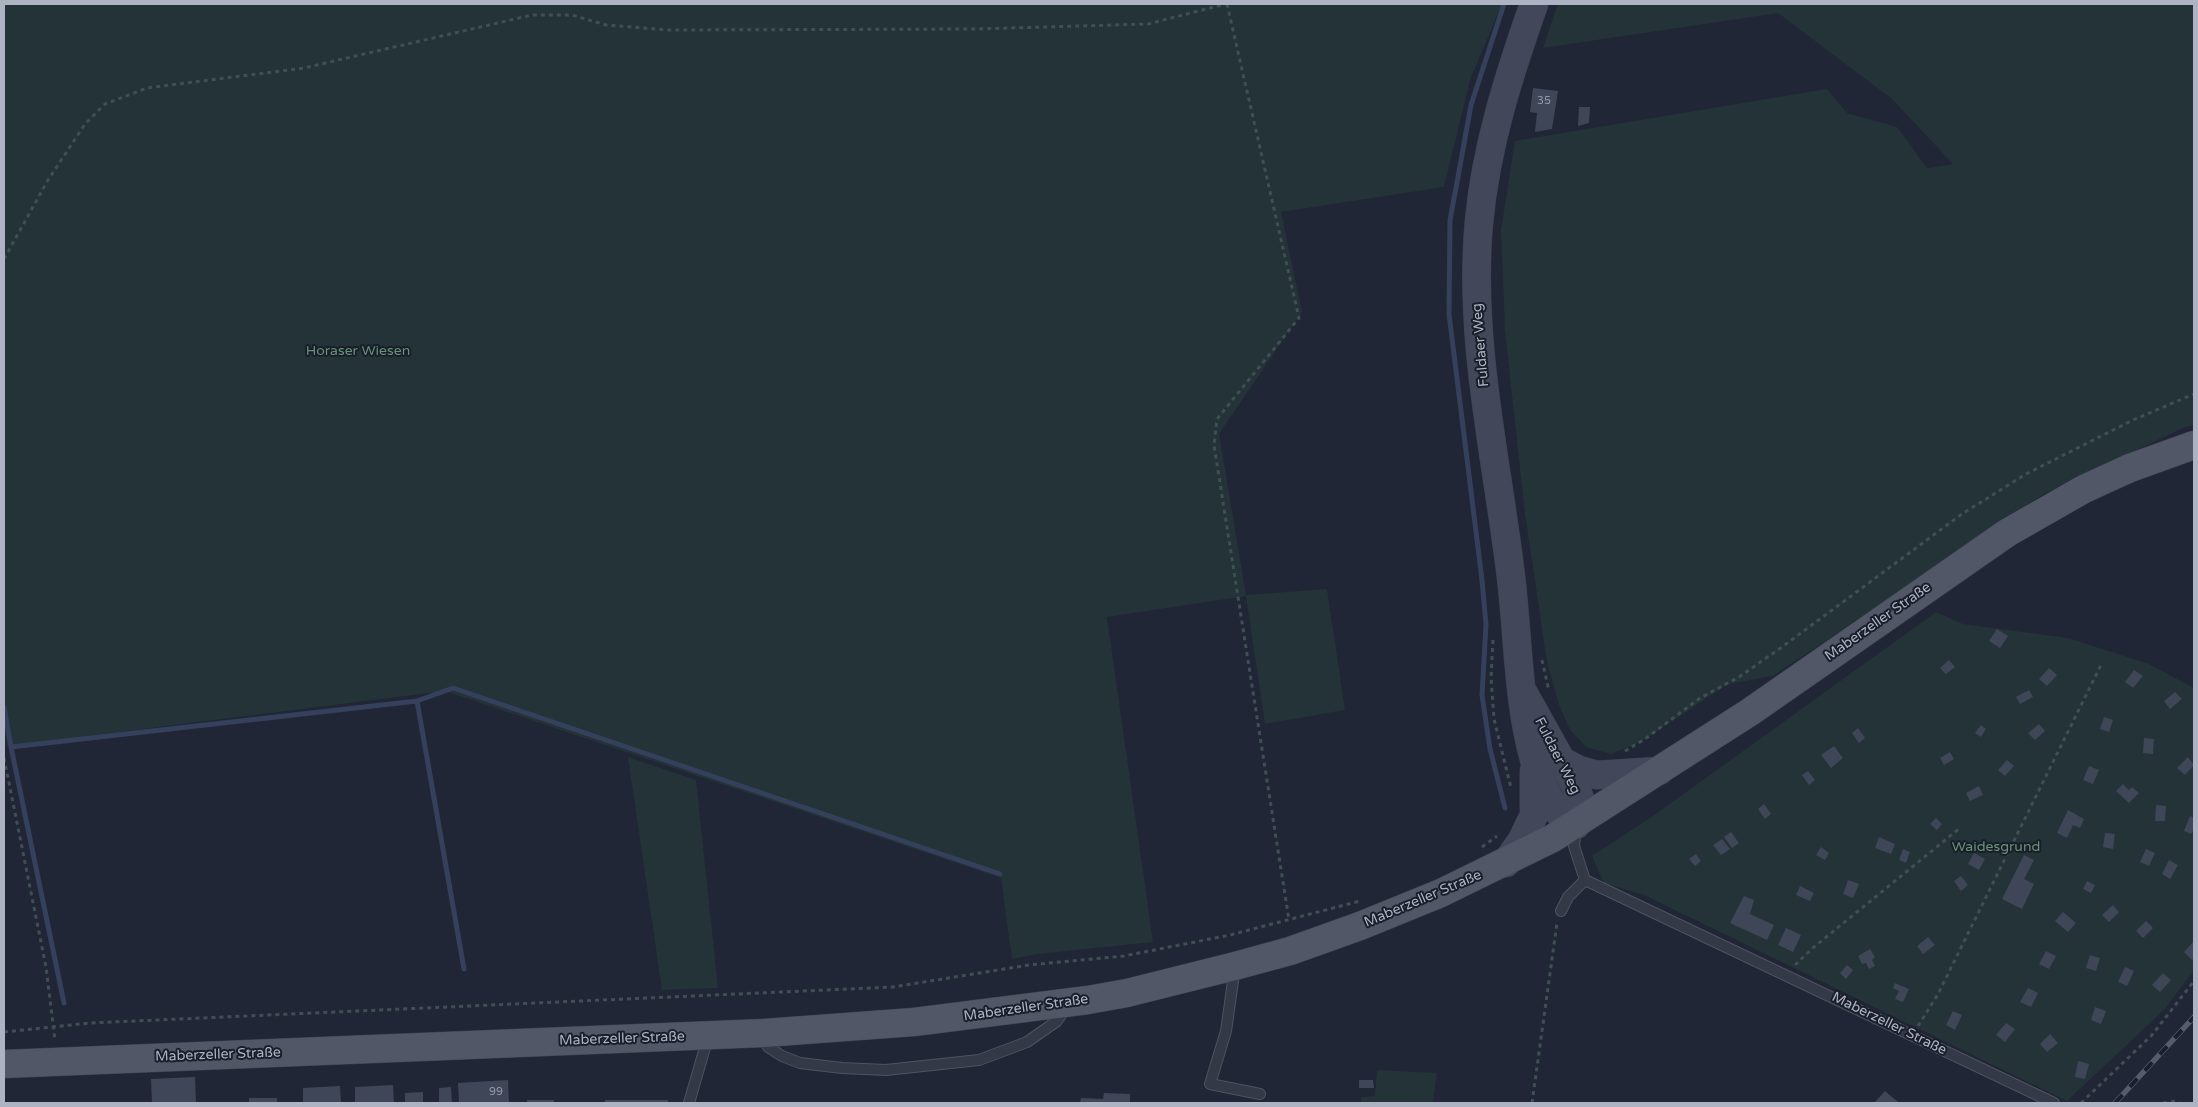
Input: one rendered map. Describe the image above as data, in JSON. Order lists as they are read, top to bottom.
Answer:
{
  "streets": {
    "main road": ["Fuldaer Weg", "Maberzeller Straße"]
  },
  "crossings": [
    ["Fuldaer Weg", "Maberzeller Straße"]
  ],
  "parks": ["Horaser Wiesen", "Waidesgrund"],
  "house_numbers": ["35", "99"]
}
